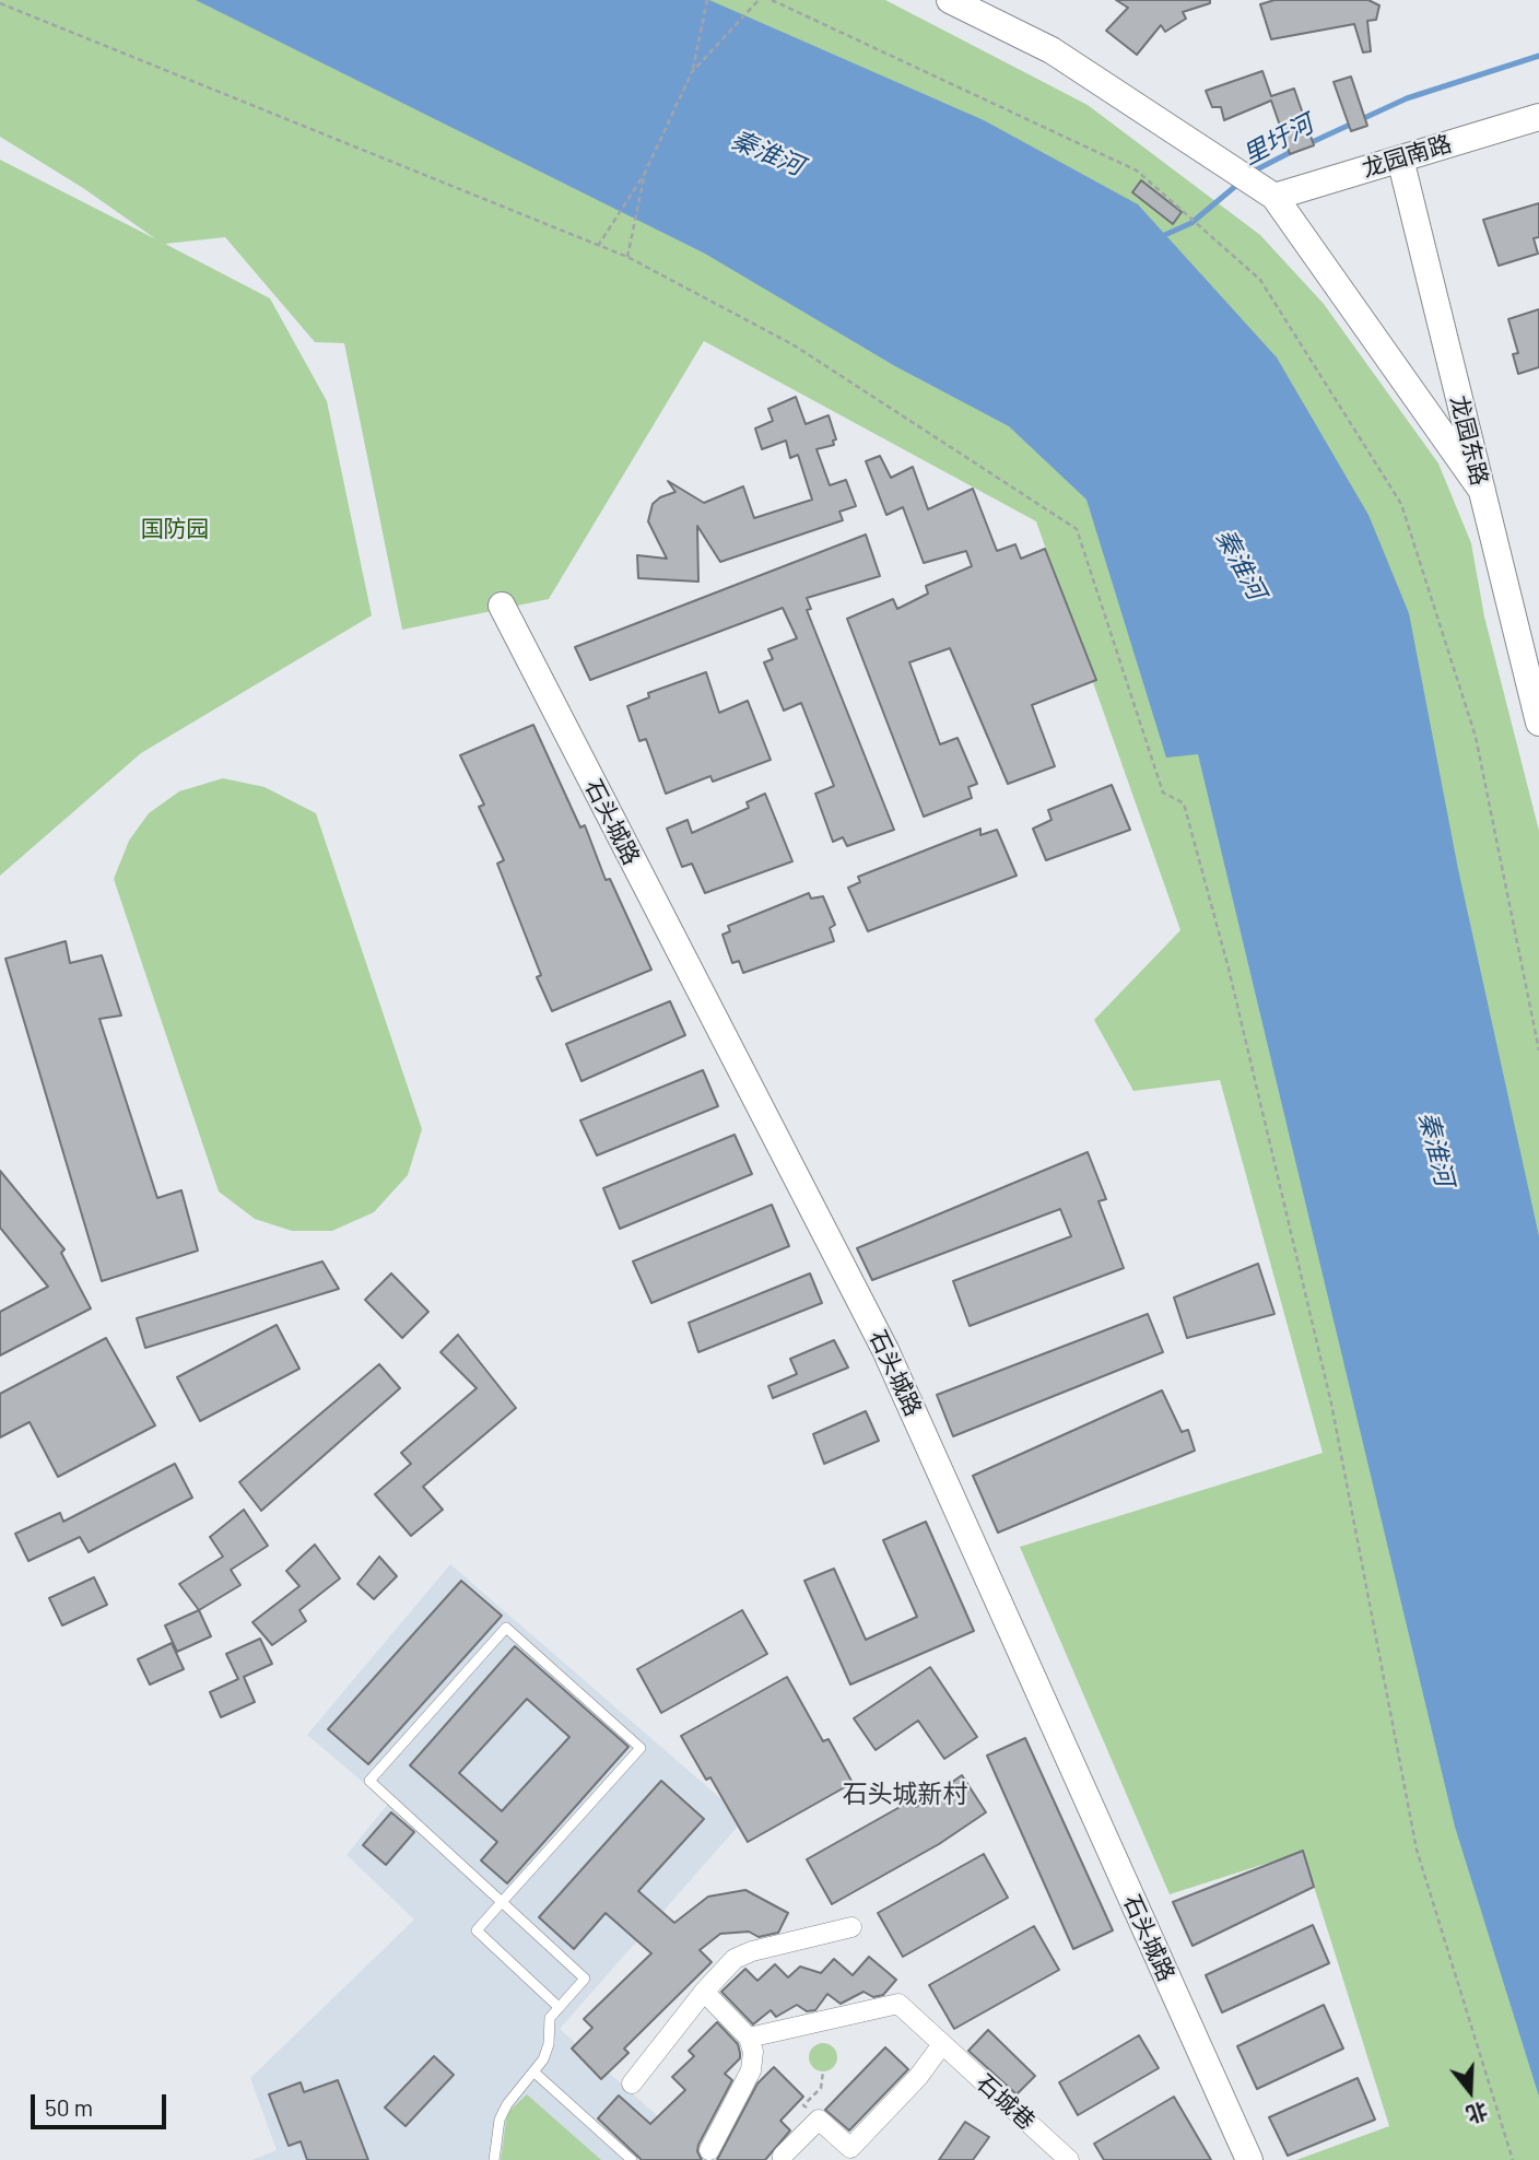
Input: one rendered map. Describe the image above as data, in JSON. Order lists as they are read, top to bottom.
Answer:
{
  "streets": {
    "street": [
      "龙园南路",
      "龙园东路",
      "石头城路",
      "石城巷"
    ]
  },
  "crossings": [
    ["龙园南路", "龙园东路"]
  ],
  "districts": ["石头城新村"],
  "water": ["里圩河", "秦淮河"],
  "parks": ["国防园"],
  "scale_bar": "50 m",
  "north": "bottom"
}
